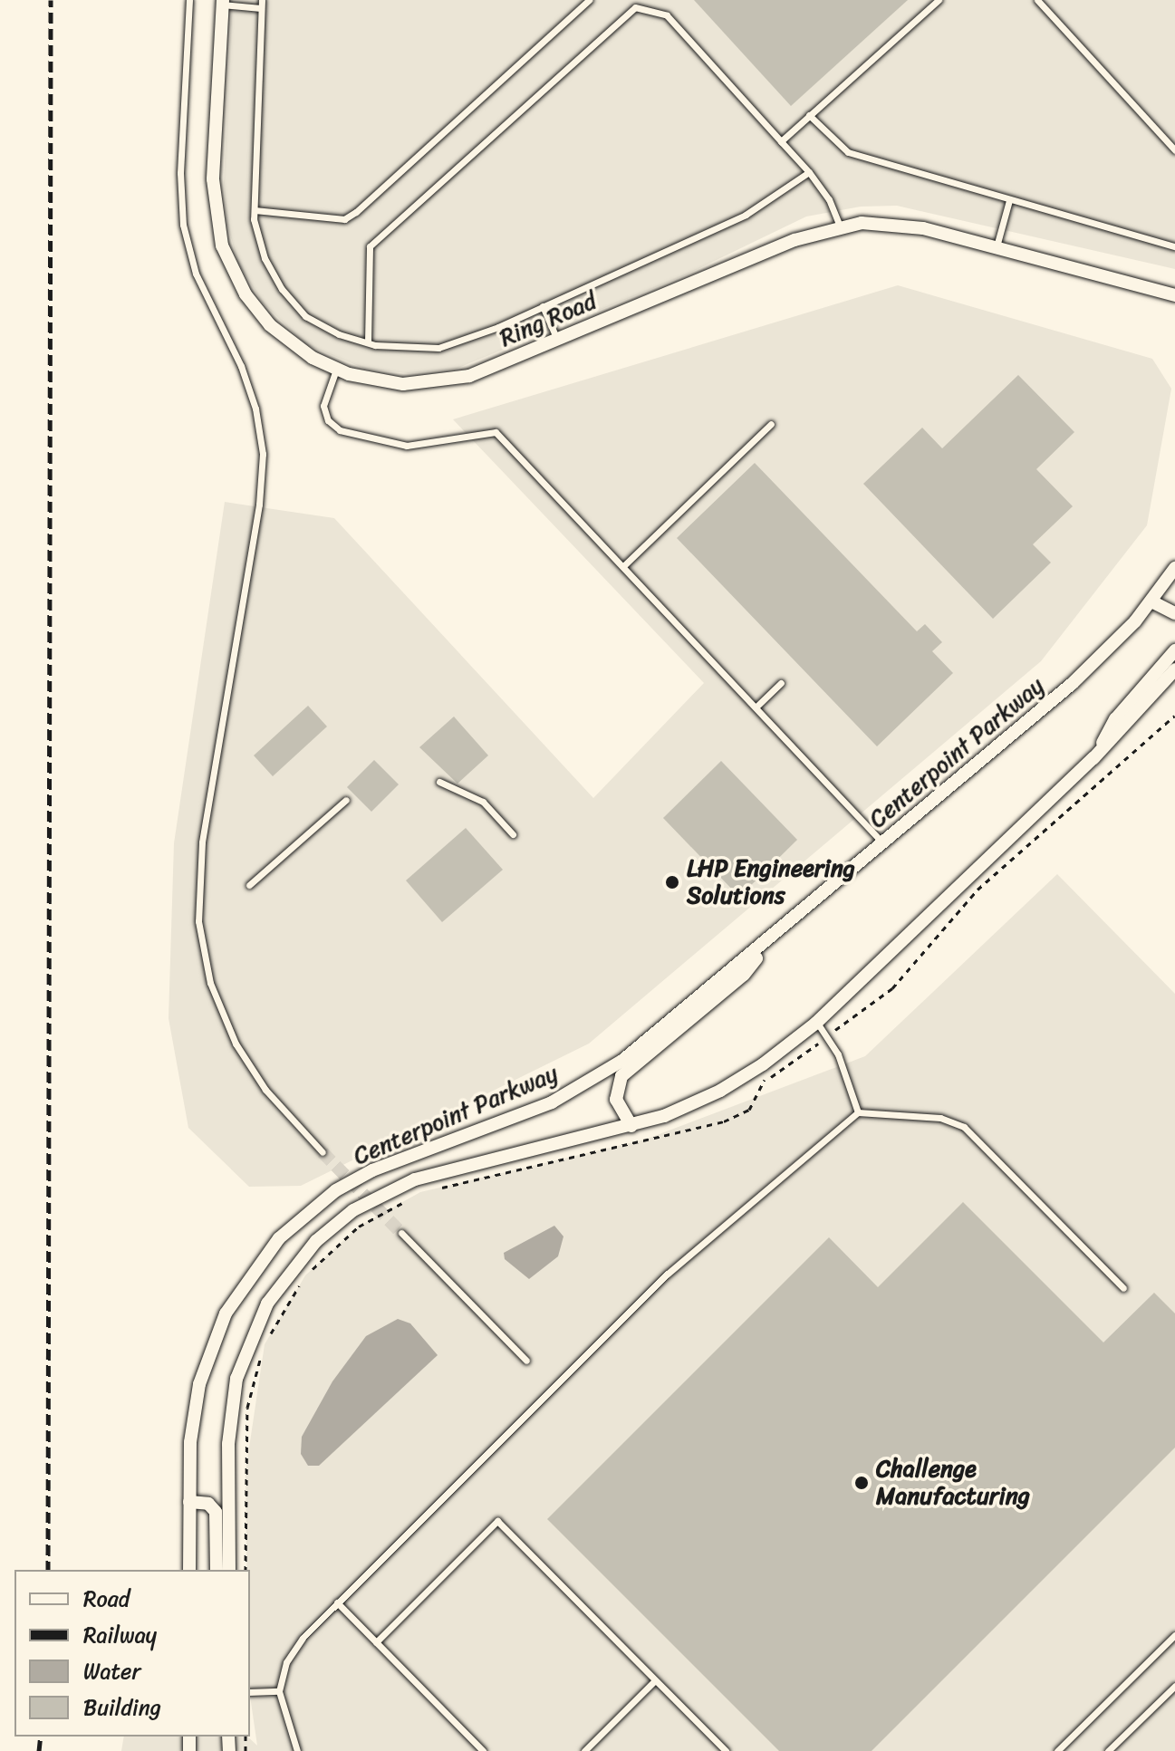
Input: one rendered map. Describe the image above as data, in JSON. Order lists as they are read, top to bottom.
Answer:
{
  "streets": {
    "street": ["Ring Road", "Centerpoint Parkway"]
  },
  "places": ["LHP Engineering Solutions", "Challenge Manufacturing"],
  "legend": [
    "Road",
    "Railway",
    "Water",
    "Building"
  ]
}
